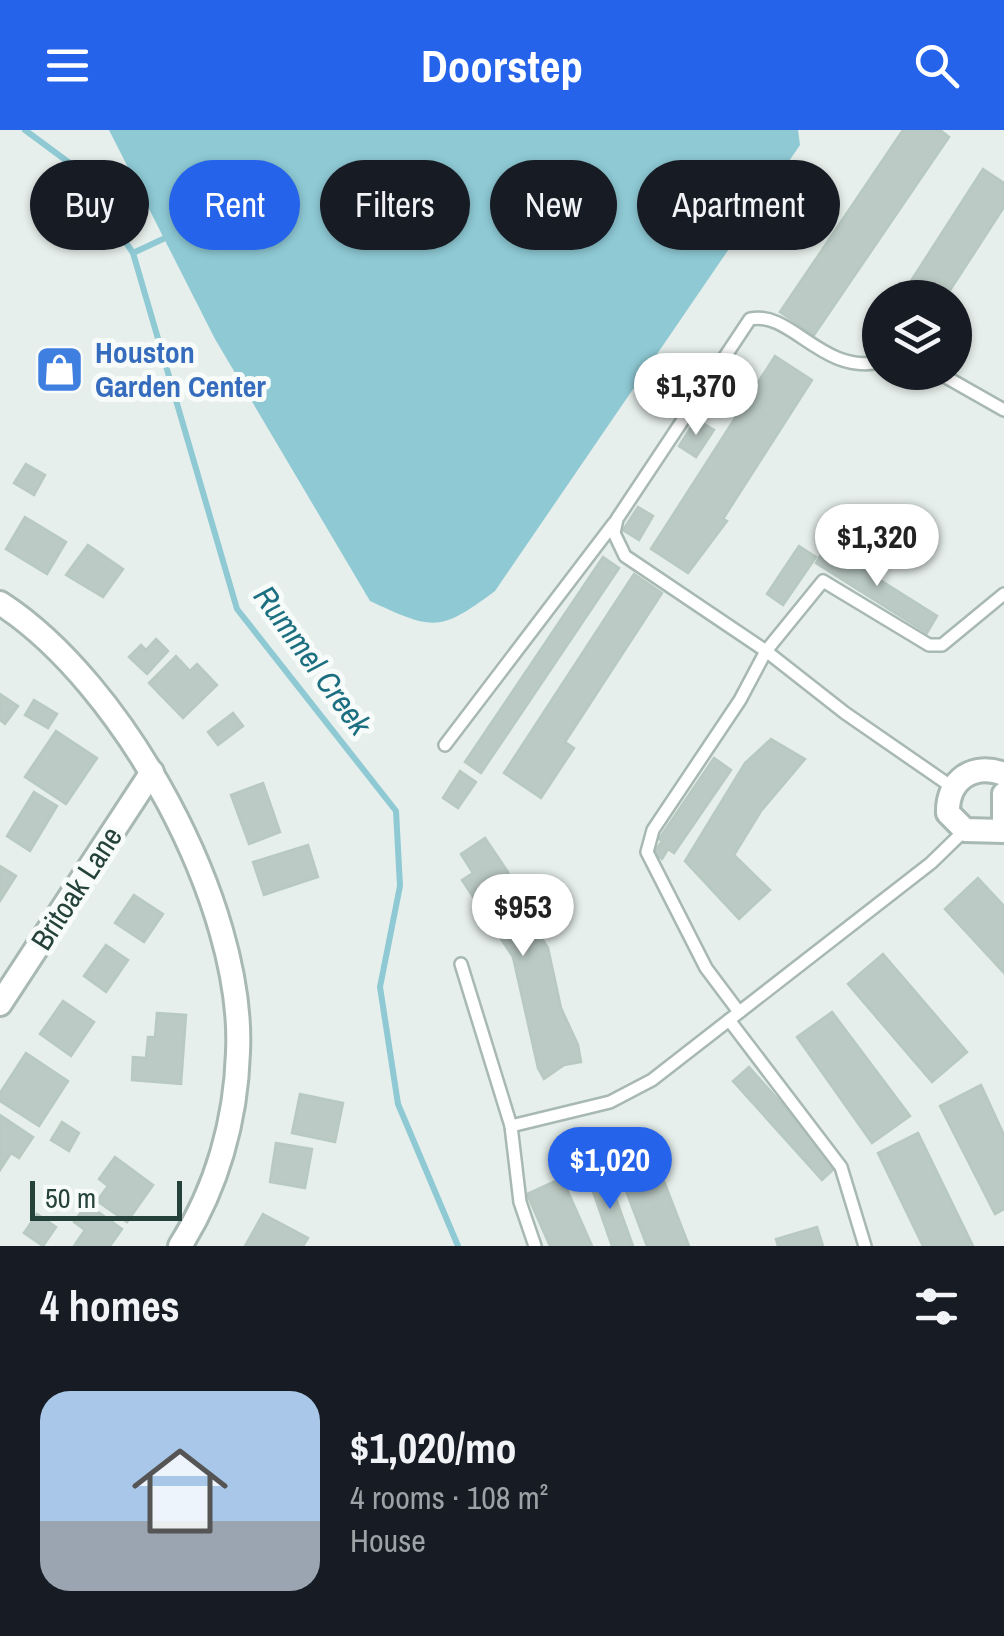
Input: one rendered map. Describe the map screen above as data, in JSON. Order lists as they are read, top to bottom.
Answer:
{
  "streets": {
    "street": ["Britoak Lane"]
  },
  "water": ["Rummel Creek"],
  "places": {
    "shop": ["Houston Garden Center"]
  },
  "scale_bar": "50 m",
  "page": {
    "header": "Doorstep",
    "chip": [
      "Buy",
      "Rent",
      "Filters",
      "New",
      "Apartment"
    ],
    "price": [
      "$1,370",
      "$1,320",
      "$953",
      "$1,020"
    ],
    "scale": "50 m",
    "heading": "4 homes",
    "list": [
      {
        "name": "$1,020/mo",
        "note": "4 rooms · 108 m² · House"
      }
    ]
  }
}
